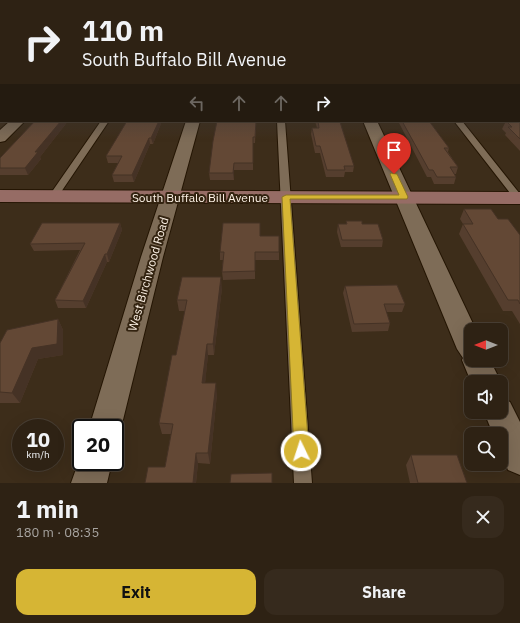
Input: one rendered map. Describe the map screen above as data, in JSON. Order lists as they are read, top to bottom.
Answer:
{
  "streets": {
    "main road": ["South Buffalo Bill Avenue"],
    "street": ["West Birchwood Road"]
  },
  "crossings": [
    ["South Buffalo Bill Avenue", "West Birchwood Road"]
  ],
  "north": "left",
  "page": {
    "turn": ["110 m", "South Buffalo Bill Avenue"],
    "speed": "10 km/h",
    "limit": "20",
    "heading": ["1 min", "180 m · 08:35"],
    "buttons": ["Exit", "Share"]
  }
}
